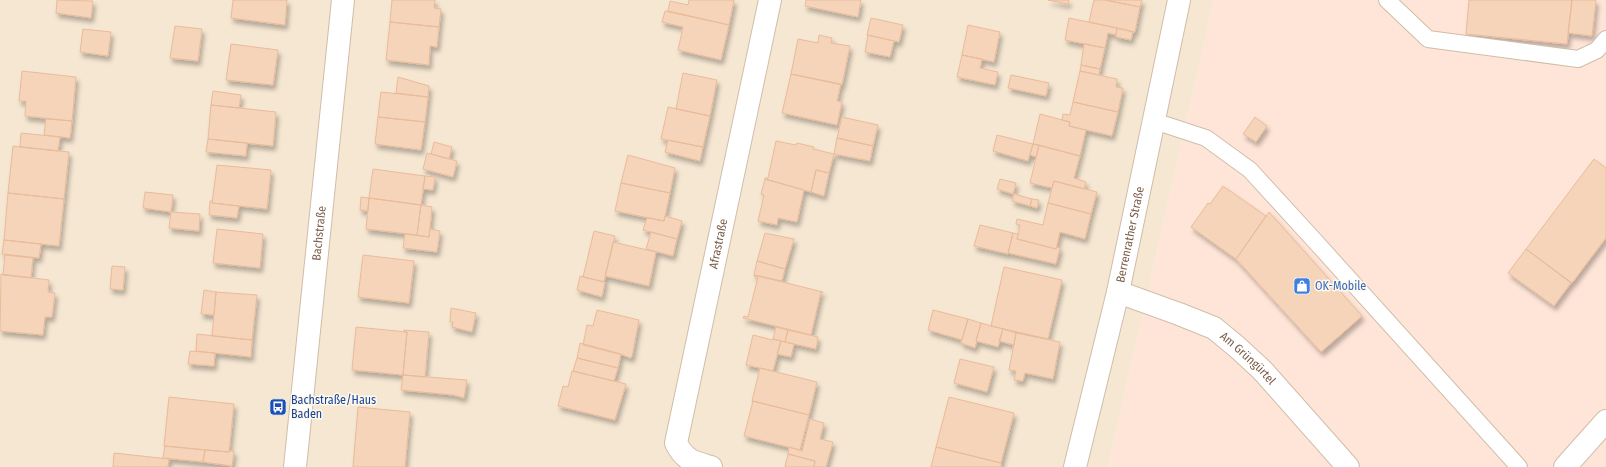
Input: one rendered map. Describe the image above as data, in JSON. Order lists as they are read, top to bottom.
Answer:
{
  "streets": {
    "street": [
      "Bachstraße",
      "Berrenrather Straße",
      "Afrastraße",
      "Am Grüngürtel"
    ]
  },
  "crossings": [
    ["Berrenrather Straße", "Am Grüngürtel"]
  ],
  "places": {
    "shop": ["OK-Mobile"],
    "bus stop": ["Bachstraße/Haus Baden"]
  }
}
